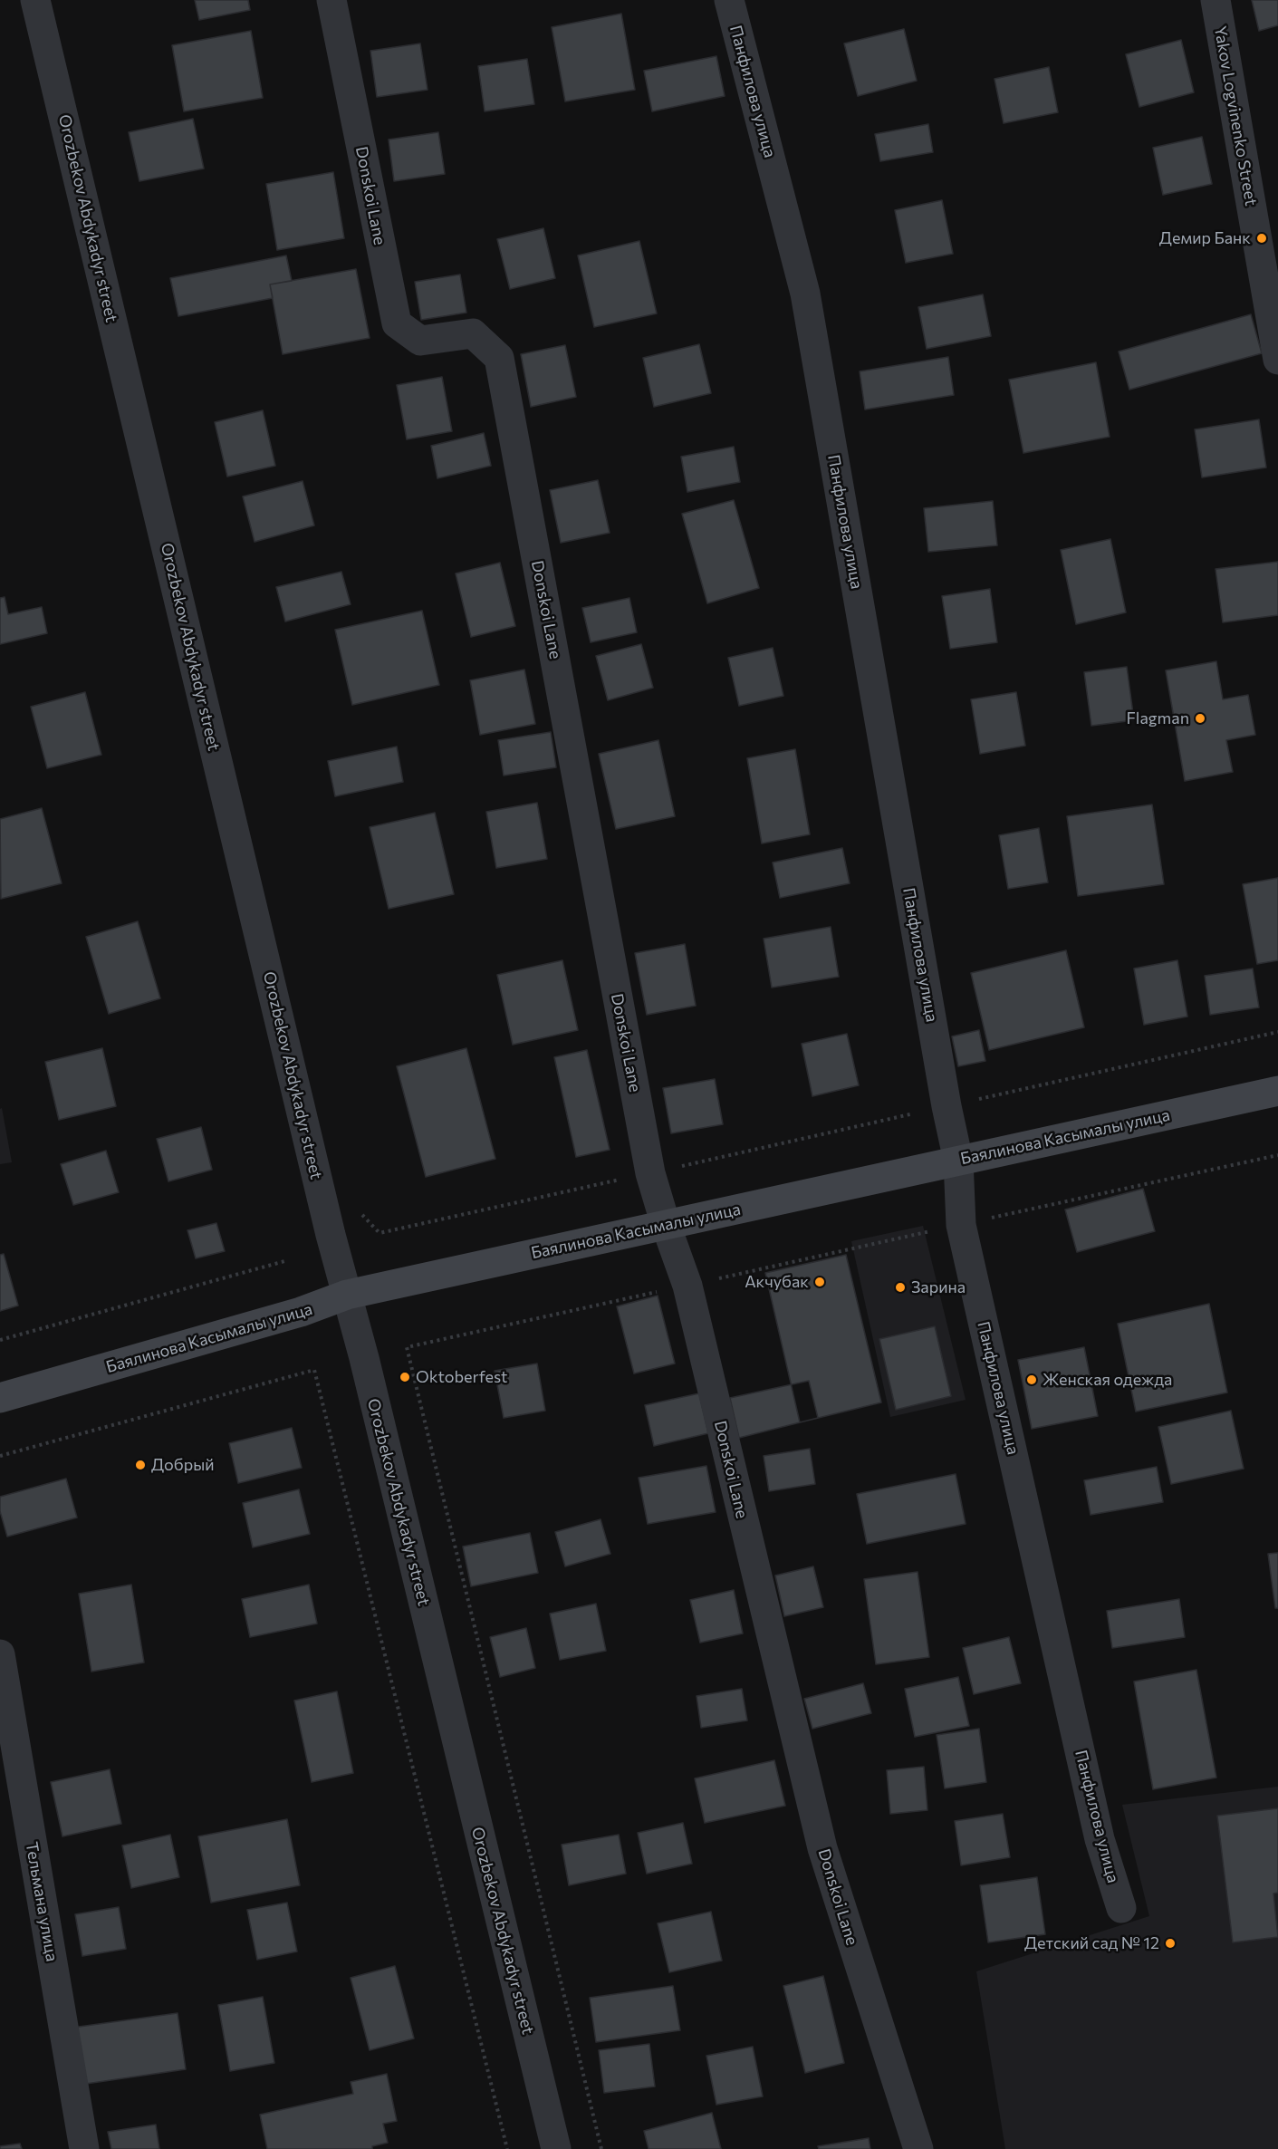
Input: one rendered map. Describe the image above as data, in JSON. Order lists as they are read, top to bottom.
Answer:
{
  "streets": {
    "main road": ["Баялинова Касымалы улица"],
    "street": [
      "Панфилова улица",
      "Yakov Logvinenko Street",
      "Donskoi Lane",
      "Orozbekov Abdykadyr street",
      "Тельмана улица"
    ]
  },
  "crossings": [
    ["Панфилова улица", "Баялинова Касымалы улица"],
    ["Donskoi Lane", "Баялинова Касымалы улица"],
    ["Orozbekov Abdykadyr street", "Баялинова Касымалы улица"]
  ],
  "places": [
    "Демир Банк",
    "Flagman",
    "Акчубак",
    "Зарина",
    "Oktoberfest",
    "Женская одежда",
    "Добрый",
    "Детский сад № 12"
  ]
}
